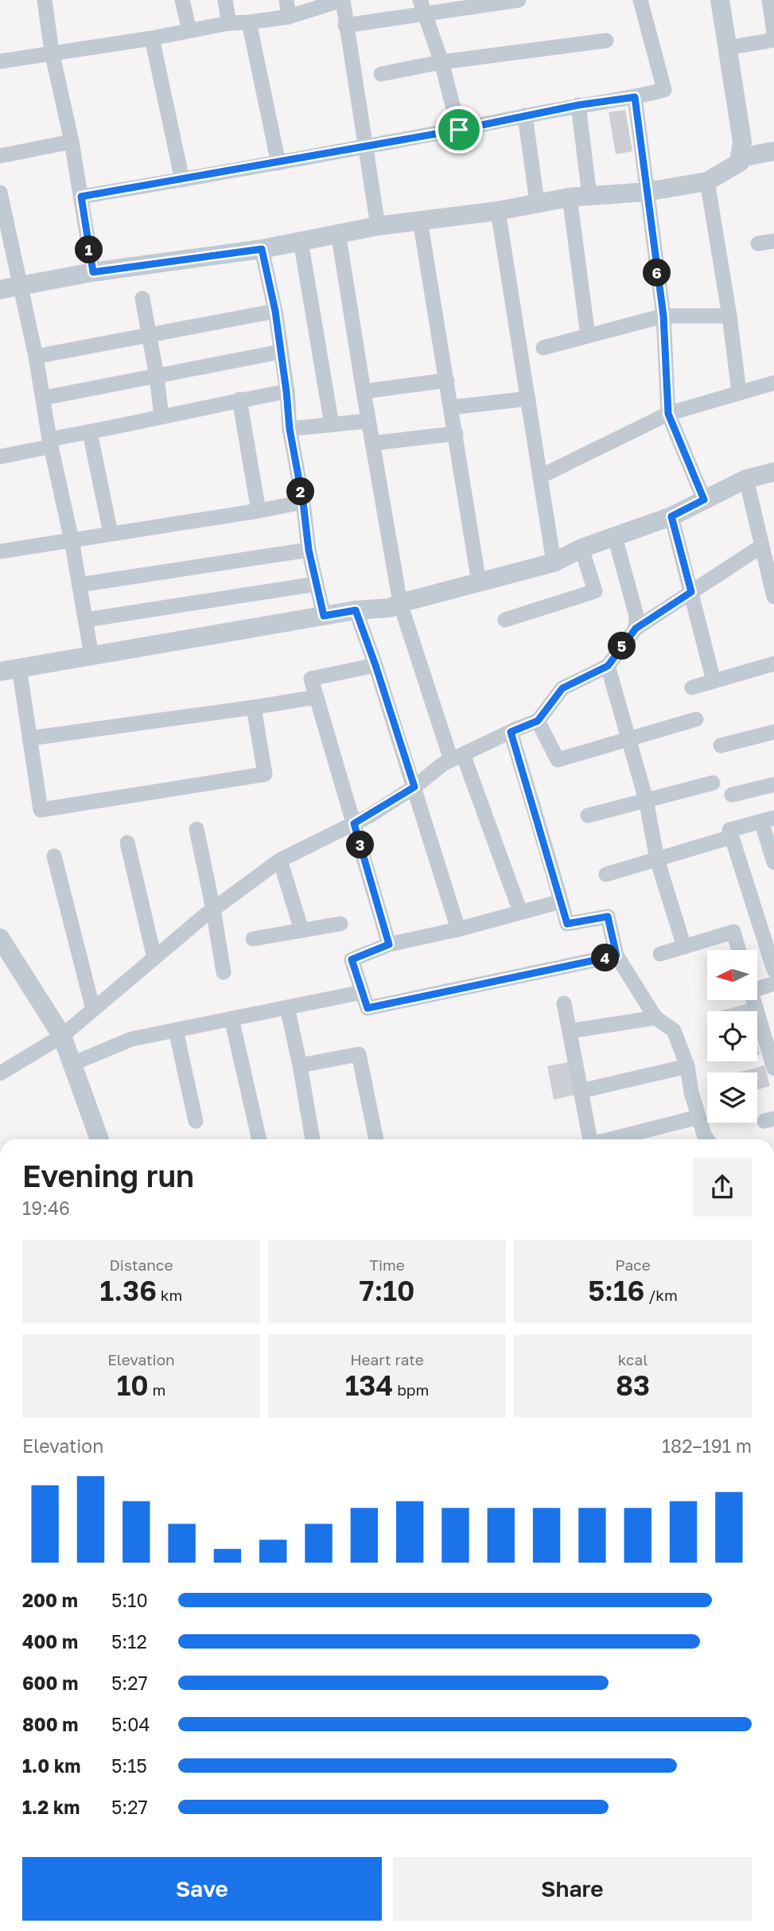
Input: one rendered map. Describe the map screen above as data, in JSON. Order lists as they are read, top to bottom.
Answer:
{
  "north": "left",
  "page": {
    "pins": [
      "1",
      "6",
      "2",
      "5",
      "3",
      "4"
    ],
    "heading": ["Evening run", "19:46"],
    "stats": [
      ["Distance", "1.36 km"],
      ["Time", "7:10"],
      ["Pace", "5:16 /km"],
      ["Elevation", "10 m"],
      ["Heart rate", "134 bpm"],
      ["kcal", "83"]
    ],
    "chart": ["Elevation", "182–191 m"],
    "list": [
      {
        "name": "200 m",
        "note": "5:10"
      },
      {
        "name": "400 m",
        "note": "5:12"
      },
      {
        "name": "600 m",
        "note": "5:27"
      },
      {
        "name": "800 m",
        "note": "5:04"
      },
      {
        "name": "1.0 km",
        "note": "5:15"
      },
      {
        "name": "1.2 km",
        "note": "5:27"
      }
    ],
    "buttons": ["Save", "Share"]
  }
}
